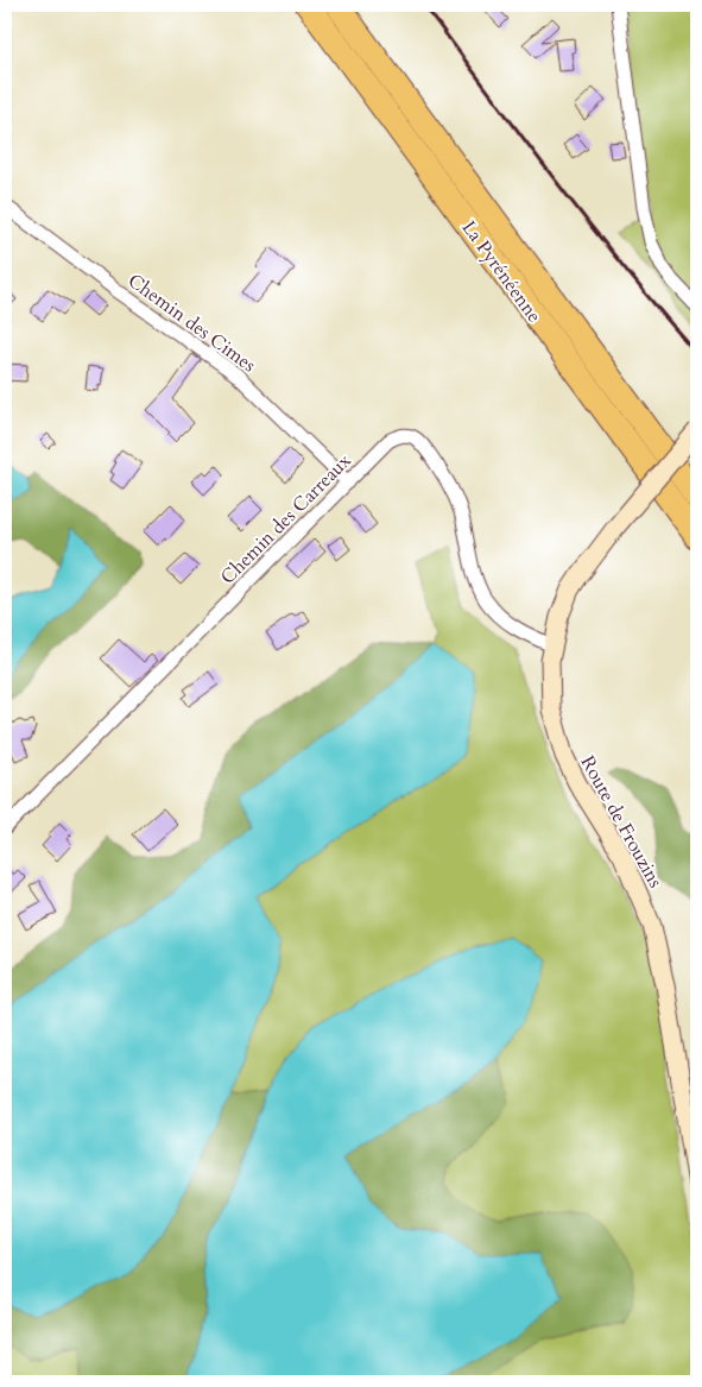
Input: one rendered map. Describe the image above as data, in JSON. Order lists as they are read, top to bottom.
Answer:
{
  "streets": {
    "highway": ["La Pyrénéenne"],
    "main road": ["Route de Frouzins"],
    "street": ["Chemin des Cimes", "Chemin des Carreaux"]
  },
  "crossings": [
    ["Chemin des Cimes", "Chemin des Carreaux"],
    ["Chemin des Carreaux", "Route de Frouzins"]
  ]
}
